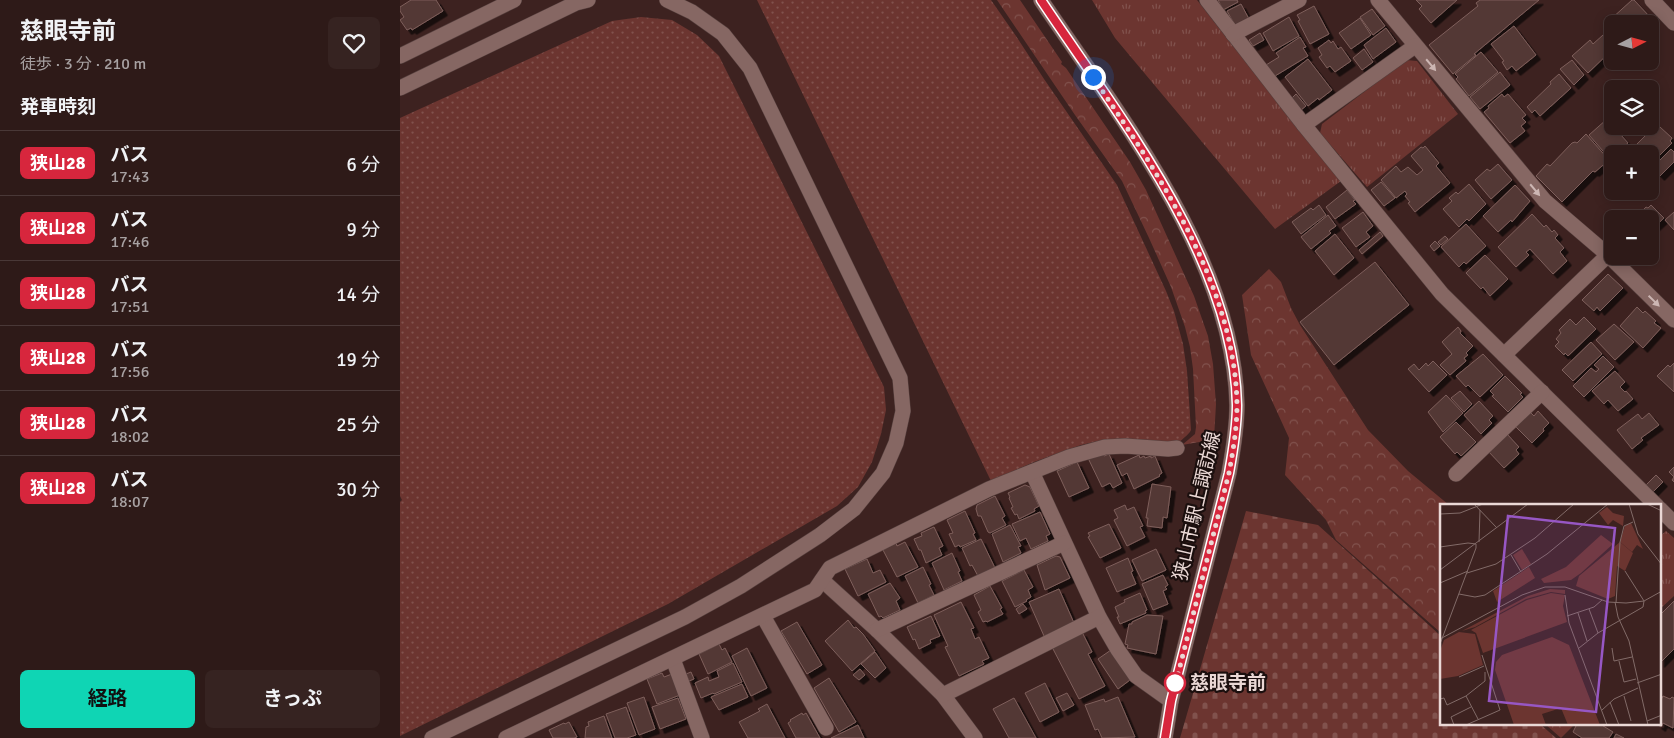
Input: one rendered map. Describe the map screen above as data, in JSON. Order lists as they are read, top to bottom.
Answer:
{
  "streets": {
    "street": ["狭山市駅上諏訪線"]
  },
  "places": ["慈眼寺前"],
  "lines": ["bus line 狭山28"],
  "north": "right",
  "page": {
    "heading": [
      ["慈眼寺前", "徒歩 · 3 分 · 210 m"],
      "発車時刻"
    ],
    "map_buttons": ["+", "−"],
    "list": [
      {
        "mark": "狭山28",
        "name": "バス",
        "note": "17:43",
        "value": "6 分"
      },
      {
        "mark": "狭山28",
        "name": "バス",
        "note": "17:46",
        "value": "9 分"
      },
      {
        "mark": "狭山28",
        "name": "バス",
        "note": "17:51",
        "value": "14 分"
      },
      {
        "mark": "狭山28",
        "name": "バス",
        "note": "17:56",
        "value": "19 分"
      },
      {
        "mark": "狭山28",
        "name": "バス",
        "note": "18:02",
        "value": "25 分"
      },
      {
        "mark": "狭山28",
        "name": "バス",
        "note": "18:07",
        "value": "30 分"
      }
    ],
    "buttons": ["経路", "きっぷ"]
  }
}
